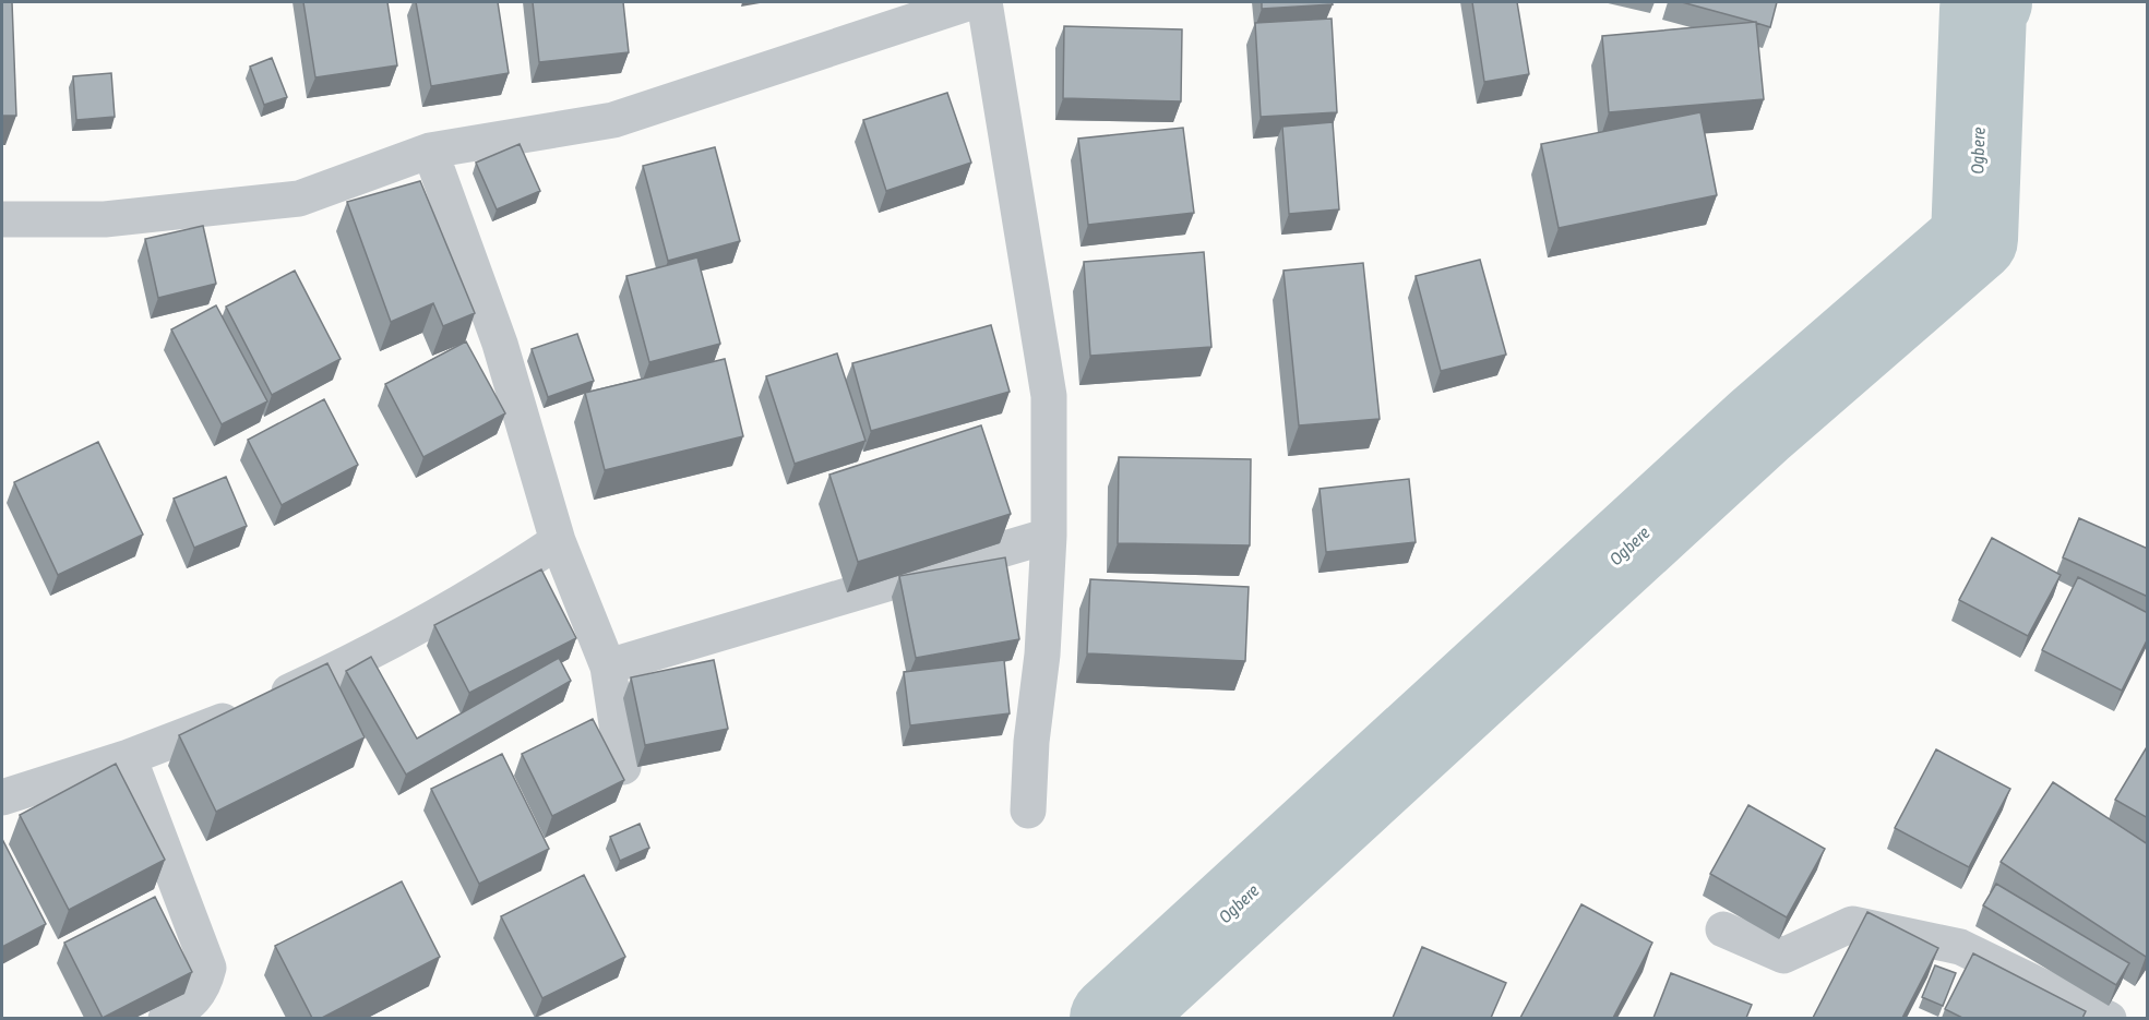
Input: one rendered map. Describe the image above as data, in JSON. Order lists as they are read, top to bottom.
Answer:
{
  "water": ["Ogbere"]
}
